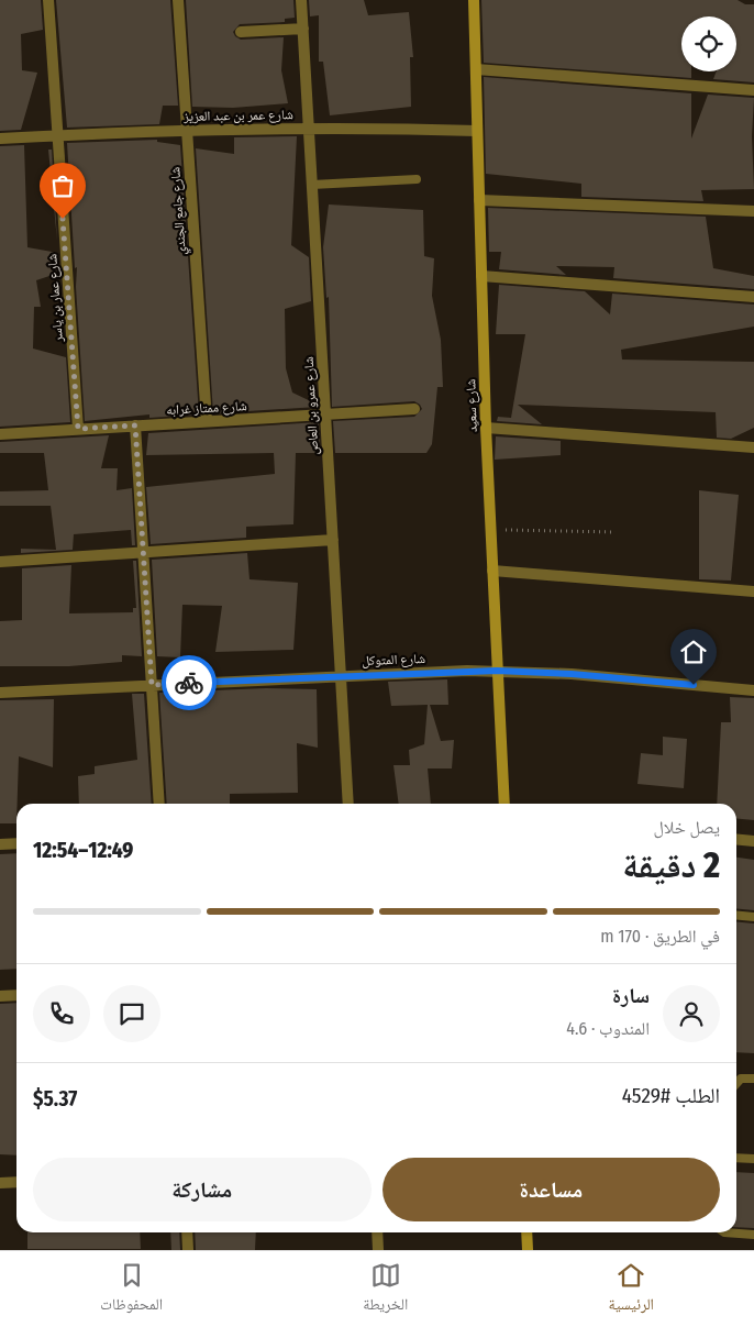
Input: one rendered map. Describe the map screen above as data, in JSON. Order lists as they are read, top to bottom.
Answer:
{
  "streets": {
    "street": [
      "شارع عمر بن عبد العزيز",
      "شارع جامع الجندي",
      "شارع عمار بن ياسر",
      "شارع عمرو بن العاص",
      "شارع سعيد",
      "شارع ممتاز غرابه",
      "شارع المتوكل"
    ]
  },
  "crossings": [
    ["شارع عمر بن عبد العزيز", "شارع جامع الجندي"],
    ["شارع عمر بن عبد العزيز", "شارع عمار بن ياسر"],
    ["شارع عمر بن عبد العزيز", "شارع عمرو بن العاص"],
    ["شارع عمر بن عبد العزيز", "شارع سعيد"],
    ["شارع جامع الجندي", "شارع ممتاز غرابه"],
    ["شارع عمار بن ياسر", "شارع ممتاز غرابه"],
    ["شارع عمرو بن العاص", "شارع ممتاز غرابه"],
    ["شارع عمرو بن العاص", "شارع المتوكل"],
    ["شارع سعيد", "شارع المتوكل"]
  ],
  "page": {
    "heading": ["2 دقيقة", "يصل خلال", "12:49–12:54"],
    "panel": [
      "سارة",
      "المندوب · 4.6",
      "الطلب #4529",
      "$5.37"
    ],
    "bar": "في الطريق · 170 m",
    "buttons": ["مساعدة", "مشاركة"],
    "tabs": ["الرئيسية", "الخريطة", "المحفوظات"]
  }
}
